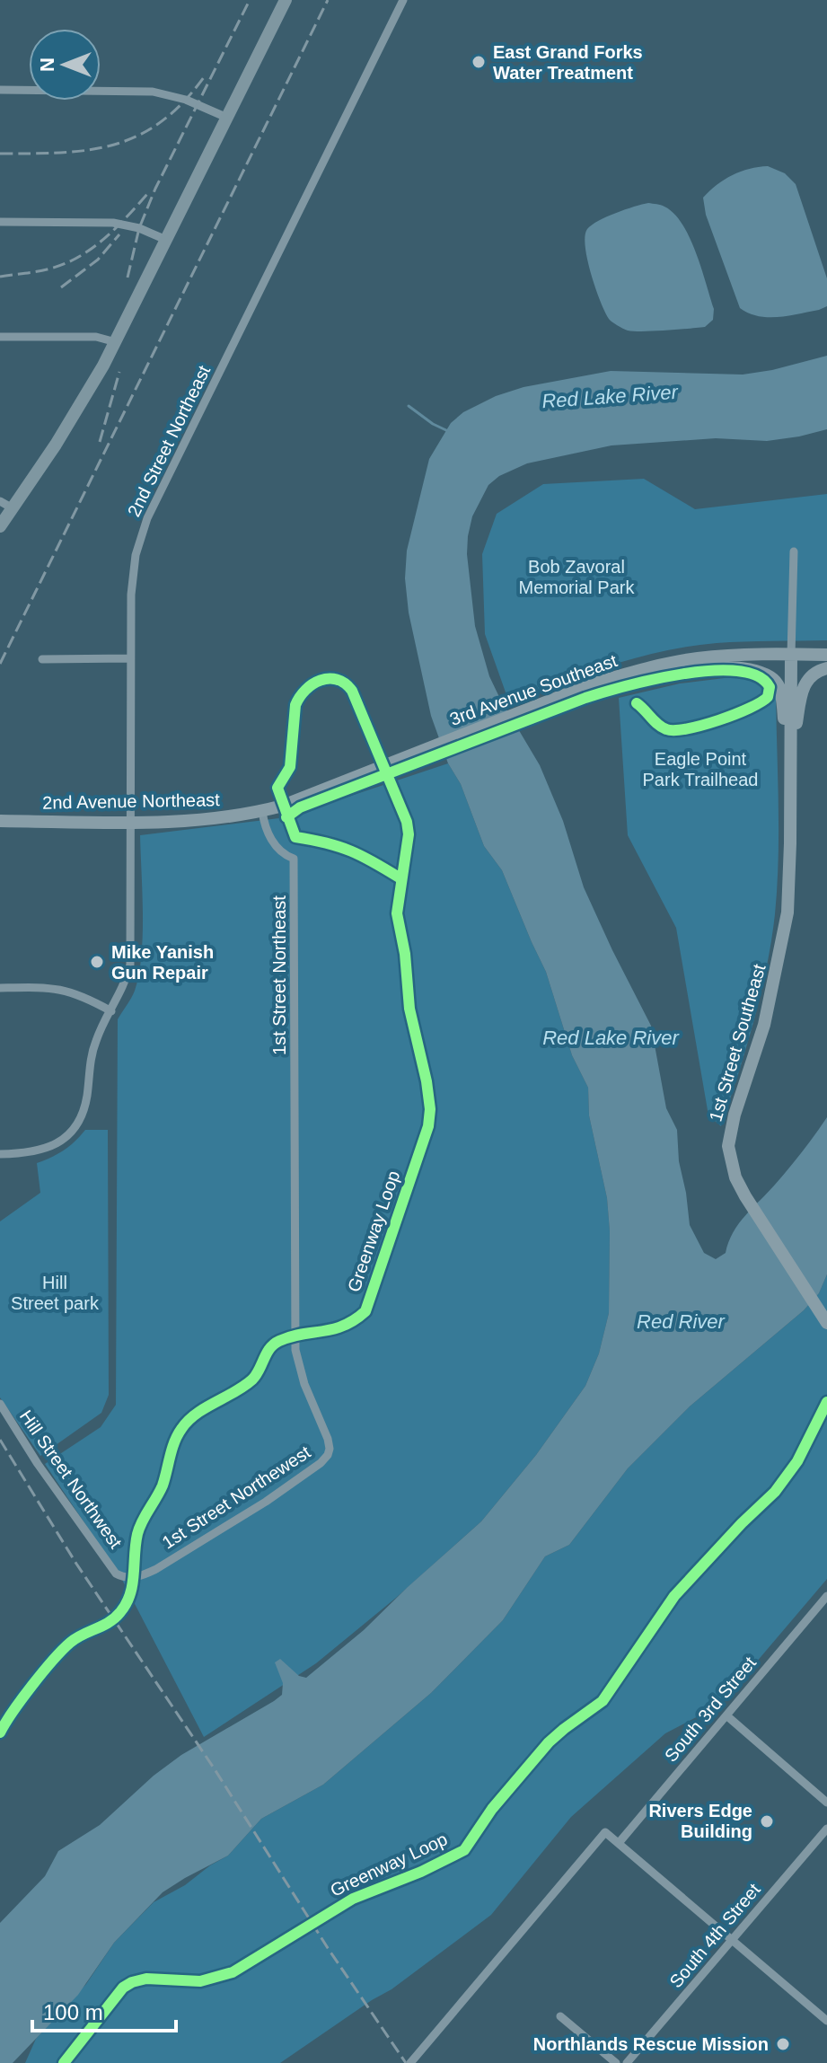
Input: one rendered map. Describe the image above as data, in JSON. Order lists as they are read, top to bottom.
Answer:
{
  "streets": {
    "street": [
      "2nd Street Northeast",
      "3rd Avenue Southeast",
      "2nd Avenue Northeast",
      "1st Street Northeast",
      "1st Street Southeast",
      "Hill Street Northwest",
      "1st Street Northewest",
      "South 3rd Street",
      "South 4th Street"
    ],
    "cycle path": ["Greenway Loop"]
  },
  "crossings": [
    ["2nd Street Northeast", "2nd Avenue Northeast"],
    ["3rd Avenue Southeast", "2nd Avenue Northeast"],
    ["3rd Avenue Southeast", "1st Street Southeast"],
    ["2nd Avenue Northeast", "1st Street Northeast"],
    ["1st Street Northeast", "1st Street Northewest"],
    ["Hill Street Northwest", "1st Street Northewest"]
  ],
  "water": ["Red Lake River", "Red River"],
  "parks": ["Bob Zavoral Memorial Park", "Eagle Point Park Trailhead", "Hill Street park"],
  "places": [
    "East Grand Forks Water Treatment",
    "Mike Yanish Gun Repair",
    "Rivers Edge Building",
    "Northlands Rescue Mission"
  ],
  "scale_bar": "100 m",
  "north": "left"
}
